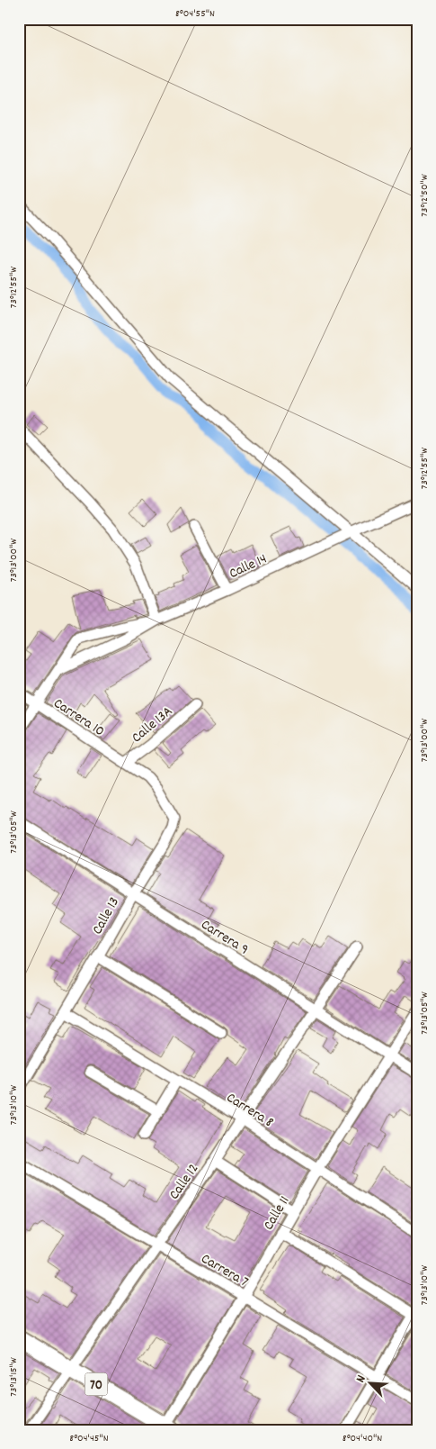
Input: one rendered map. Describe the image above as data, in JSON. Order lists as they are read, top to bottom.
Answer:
{
  "streets": {
    "main road": ["70"],
    "street": [
      "Calle 14",
      "Carrera 10",
      "Calle 13A",
      "Calle 13",
      "Carrera 9",
      "Carrera 8",
      "Calle 12",
      "Calle 11",
      "Carrera 7"
    ]
  },
  "crossings": [
    ["Calle 14", "Carrera 10"],
    ["Carrera 10", "Calle 13A"],
    ["Carrera 10", "Calle 13"],
    ["Calle 13A", "Calle 13"],
    ["Calle 13", "Carrera 9"],
    ["Calle 13", "Carrera 8"],
    ["Carrera 9", "Calle 12"],
    ["Carrera 9", "Calle 11"],
    ["Carrera 8", "Calle 12"],
    ["Carrera 8", "Calle 11"],
    ["Calle 12", "Carrera 7"],
    ["Calle 12", "70"],
    ["Calle 11", "Carrera 7"],
    ["Calle 11", "70"]
  ],
  "north": "top left",
  "coordinates": [
    "8°04'55\"N",
    "73°12'50\"W",
    "73°12'55\"W",
    "73°13'00\"W",
    "73°13'05\"W",
    "73°13'10\"W",
    "73°13'15\"W",
    "8°04'45\"N",
    "8°04'40\"N"
  ]
}
